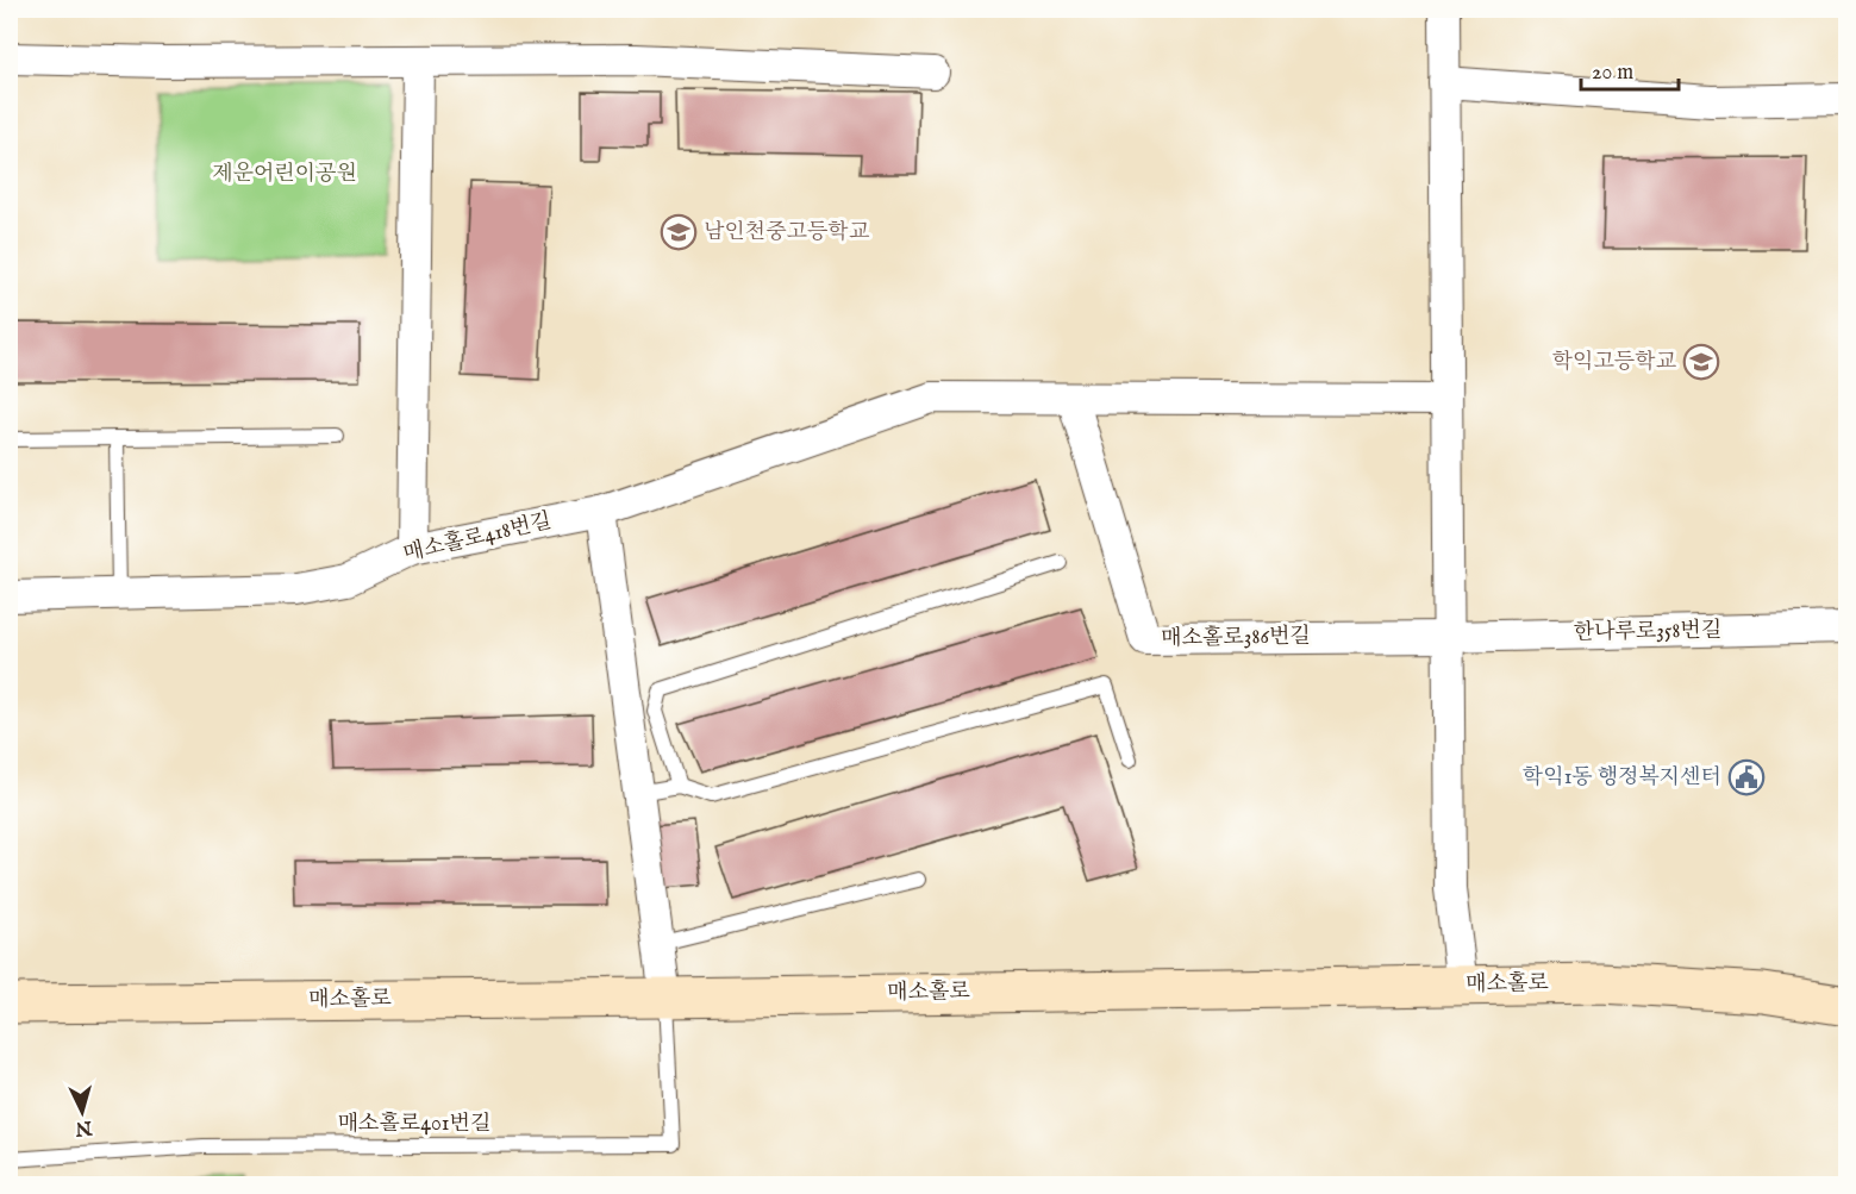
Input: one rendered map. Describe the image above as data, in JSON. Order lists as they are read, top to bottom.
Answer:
{
  "streets": {
    "main road": ["매소홀로"],
    "street": ["매소홀로418번길", "한나루로358번길", "매소홀로386번길"],
    "lane": ["매소홀로401번길"]
  },
  "crossings": [
    ["매소홀로418번길", "매소홀로386번길"],
    ["한나루로358번길", "매소홀로386번길"],
    ["매소홀로", "매소홀로401번길"]
  ],
  "parks": ["제운어린이공원"],
  "places": {
    "school or university": ["남인천중고등학교", "학익고등학교"],
    "public building": ["학익1동 행정복지센터"]
  },
  "scale_bar": "20 m",
  "north": "bottom"
}
